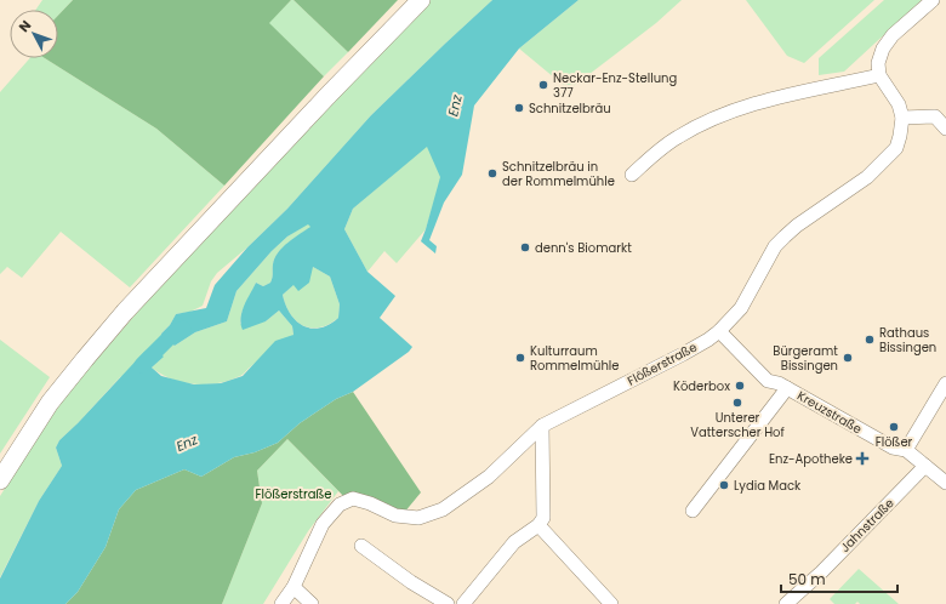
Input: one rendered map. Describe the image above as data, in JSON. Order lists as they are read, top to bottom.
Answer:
{
  "streets": {
    "street": ["Flößerstraße", "Kreuzstraße", "Jahnstraße"]
  },
  "crossings": [
    ["Flößerstraße", "Kreuzstraße"],
    ["Kreuzstraße", "Jahnstraße"]
  ],
  "water": ["Enz"],
  "parks": ["Flößerstraße"],
  "places": {
    "other": [
      "Neckar-Enz-Stellung 377",
      "Schnitzelbräu",
      "Schnitzelbräu in der Rommelmühle",
      "denn's Biomarkt",
      "Rathaus Bissingen",
      "Kulturraum Rommelmühle",
      "Bürgeramt Bissingen",
      "Köderbox",
      "Unterer Vatterscher Hof",
      "Flößer",
      "Lydia Mack"
    ],
    "health": ["Enz-Apotheke"]
  },
  "scale_bar": "50 m",
  "north": "top left"
}
